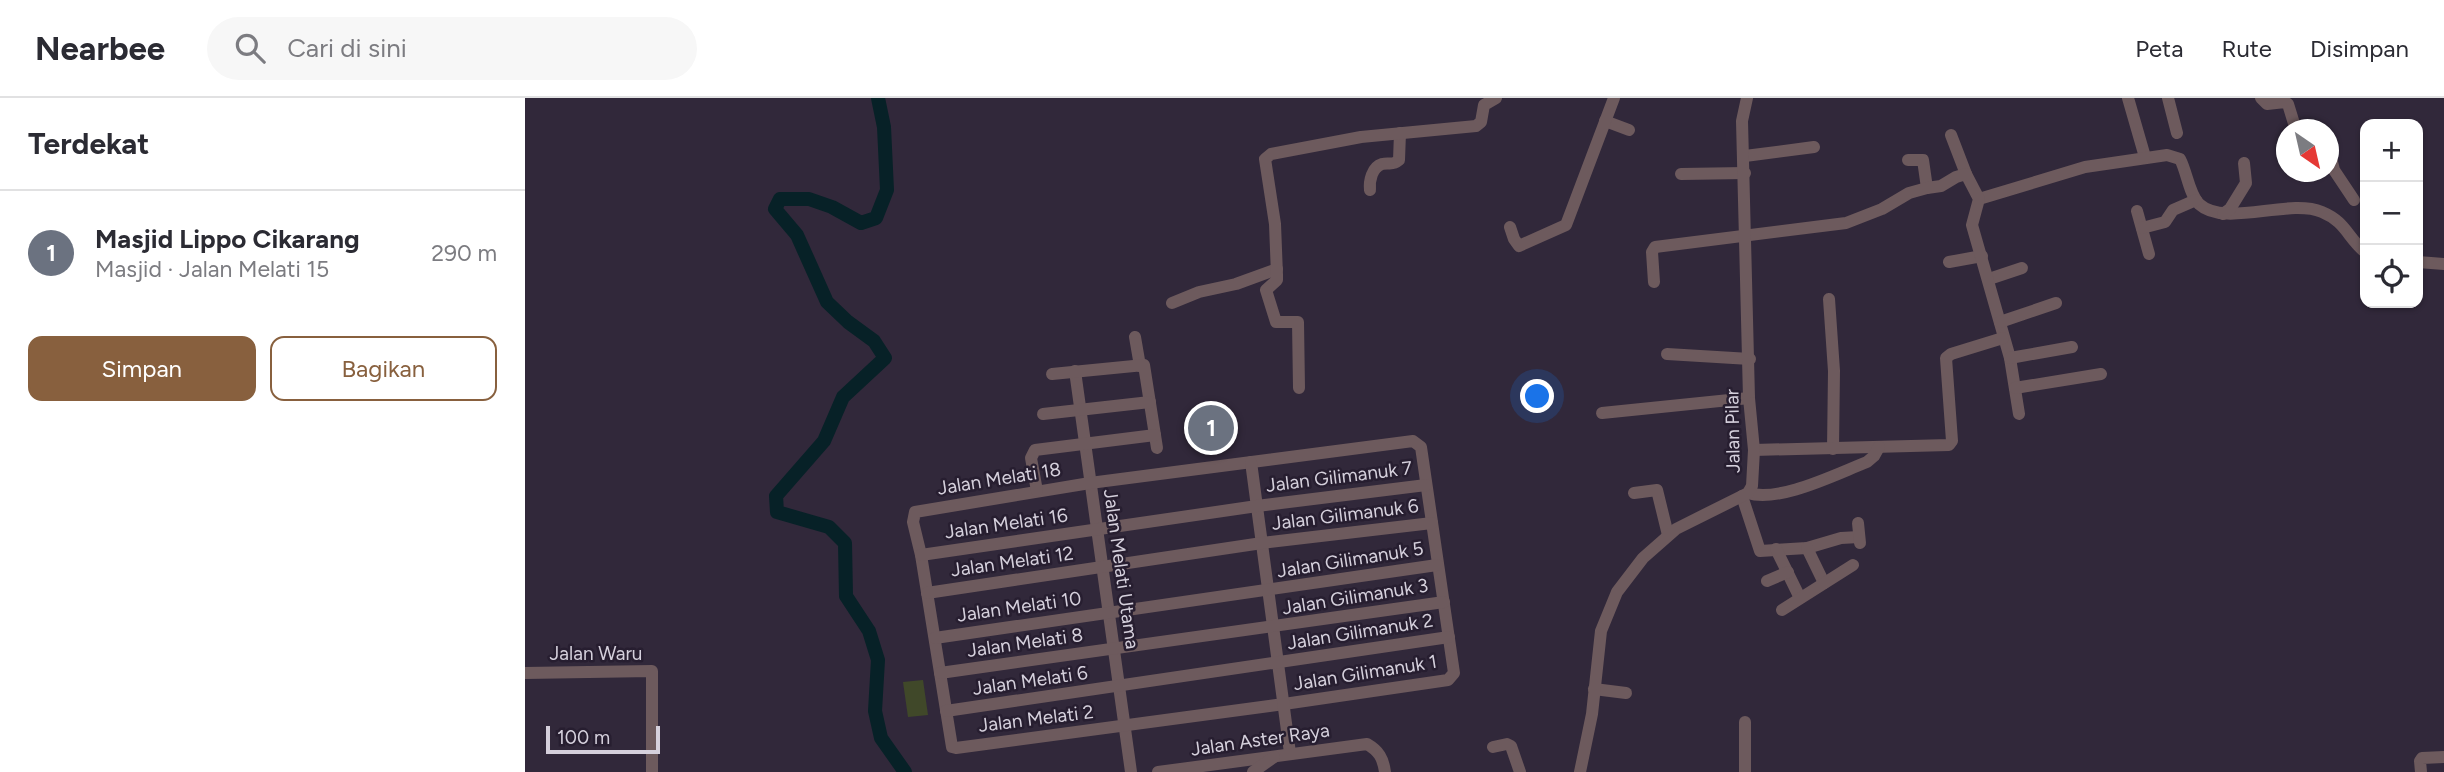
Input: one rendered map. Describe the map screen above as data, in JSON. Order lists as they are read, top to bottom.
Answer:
{
  "streets": {
    "street": [
      "Jalan Pilar",
      "Jalan Gilimanuk 7",
      "Jalan Melati 18",
      "Jalan Gilimanuk 6",
      "Jalan Melati 16",
      "Jalan Gilimanuk 5",
      "Jalan Melati 12",
      "Jalan Melati Utama",
      "Jalan Gilimanuk 3",
      "Jalan Melati 10",
      "Jalan Gilimanuk 2",
      "Jalan Melati 8",
      "Jalan Waru",
      "Jalan Gilimanuk 1",
      "Jalan Melati 6",
      "Jalan Melati 2",
      "Jalan Aster Raya"
    ]
  },
  "crossings": [
    ["Jalan Gilimanuk 7", "Jalan Melati 18"],
    ["Jalan Gilimanuk 7", "Jalan Melati 16"],
    ["Jalan Gilimanuk 7", "Jalan Melati Utama"],
    ["Jalan Melati 18", "Jalan Melati 16"],
    ["Jalan Melati 18", "Jalan Melati Utama"],
    ["Jalan Gilimanuk 6", "Jalan Melati 12"],
    ["Jalan Gilimanuk 6", "Jalan Melati Utama"],
    ["Jalan Melati 16", "Jalan Melati Utama"],
    ["Jalan Gilimanuk 5", "Jalan Melati Utama"],
    ["Jalan Gilimanuk 5", "Jalan Melati 10"],
    ["Jalan Melati 12", "Jalan Melati Utama"],
    ["Jalan Melati Utama", "Jalan Gilimanuk 3"],
    ["Jalan Melati Utama", "Jalan Melati 10"],
    ["Jalan Melati Utama", "Jalan Gilimanuk 2"],
    ["Jalan Melati Utama", "Jalan Melati 8"],
    ["Jalan Melati Utama", "Jalan Gilimanuk 1"],
    ["Jalan Melati Utama", "Jalan Melati 6"],
    ["Jalan Melati Utama", "Jalan Melati 2"],
    ["Jalan Gilimanuk 3", "Jalan Melati 8"],
    ["Jalan Gilimanuk 2", "Jalan Gilimanuk 1"],
    ["Jalan Gilimanuk 2", "Jalan Melati 6"],
    ["Jalan Gilimanuk 1", "Jalan Melati 2"],
    ["Jalan Melati 6", "Jalan Melati 2"]
  ],
  "scale_bar": "100 m",
  "north": "bottom right",
  "page": {
    "header": "Nearbee",
    "search": "Cari di sini",
    "nav": ["Peta", "Rute", "Disimpan"],
    "heading": "Terdekat",
    "map_buttons": ["+", "−"],
    "list": [
      {
        "mark": "1",
        "name": "Masjid Lippo Cikarang",
        "note": "Masjid · Jalan Melati 15",
        "value": "290 m"
      }
    ],
    "buttons": ["Simpan", "Bagikan"],
    "pins": "1",
    "scale": "100 m"
  }
}
